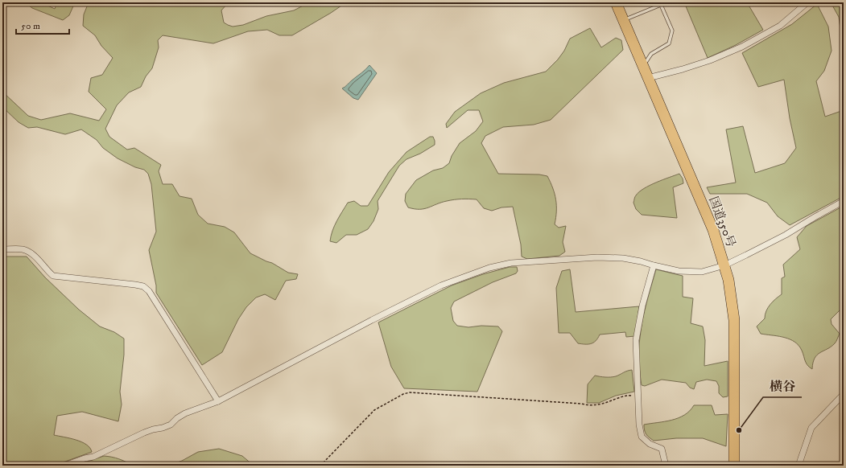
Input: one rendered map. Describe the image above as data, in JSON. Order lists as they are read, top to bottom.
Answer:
{
  "streets": {
    "highway": ["国道350号"]
  },
  "places": ["横谷"],
  "scale_bar": "50 m"
}
